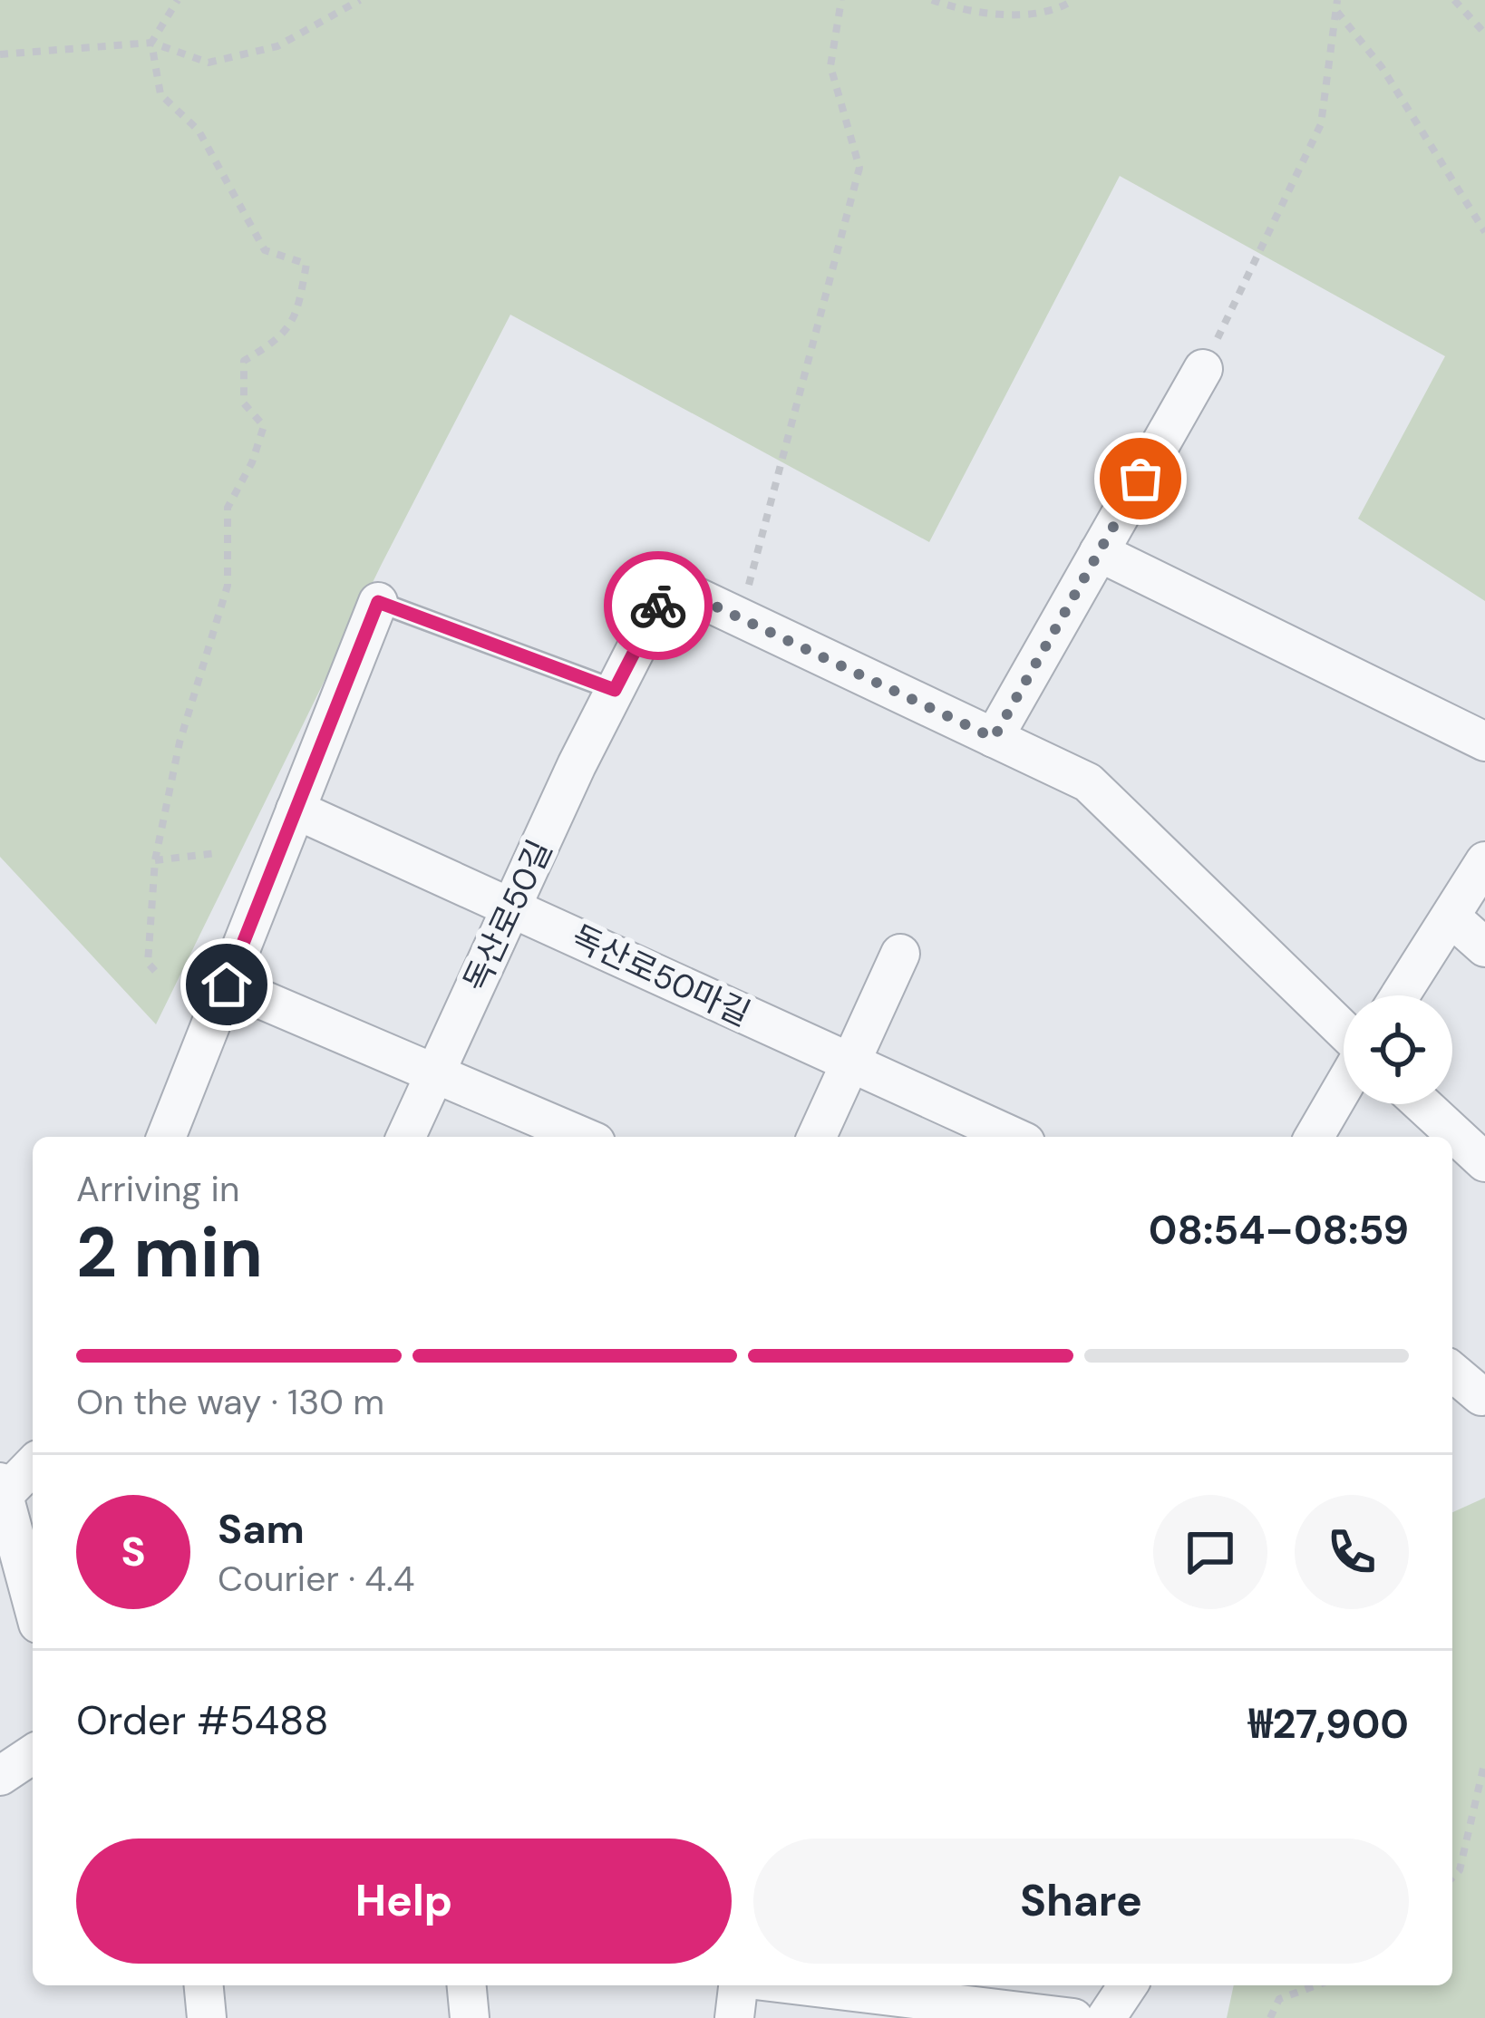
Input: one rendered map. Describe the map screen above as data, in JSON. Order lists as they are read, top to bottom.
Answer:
{
  "streets": {
    "street": ["독산로50길", "독산로50마길"]
  },
  "crossings": [
    ["독산로50길", "독산로50마길"]
  ],
  "page": {
    "heading": ["2 min", "Arriving in", "08:54–08:59"],
    "panel": [
      "Sam",
      "Courier · 4.4",
      "Order #5488",
      "₩27,900"
    ],
    "bar": "On the way · 130 m",
    "round": "S",
    "buttons": ["Help", "Share"]
  }
}
